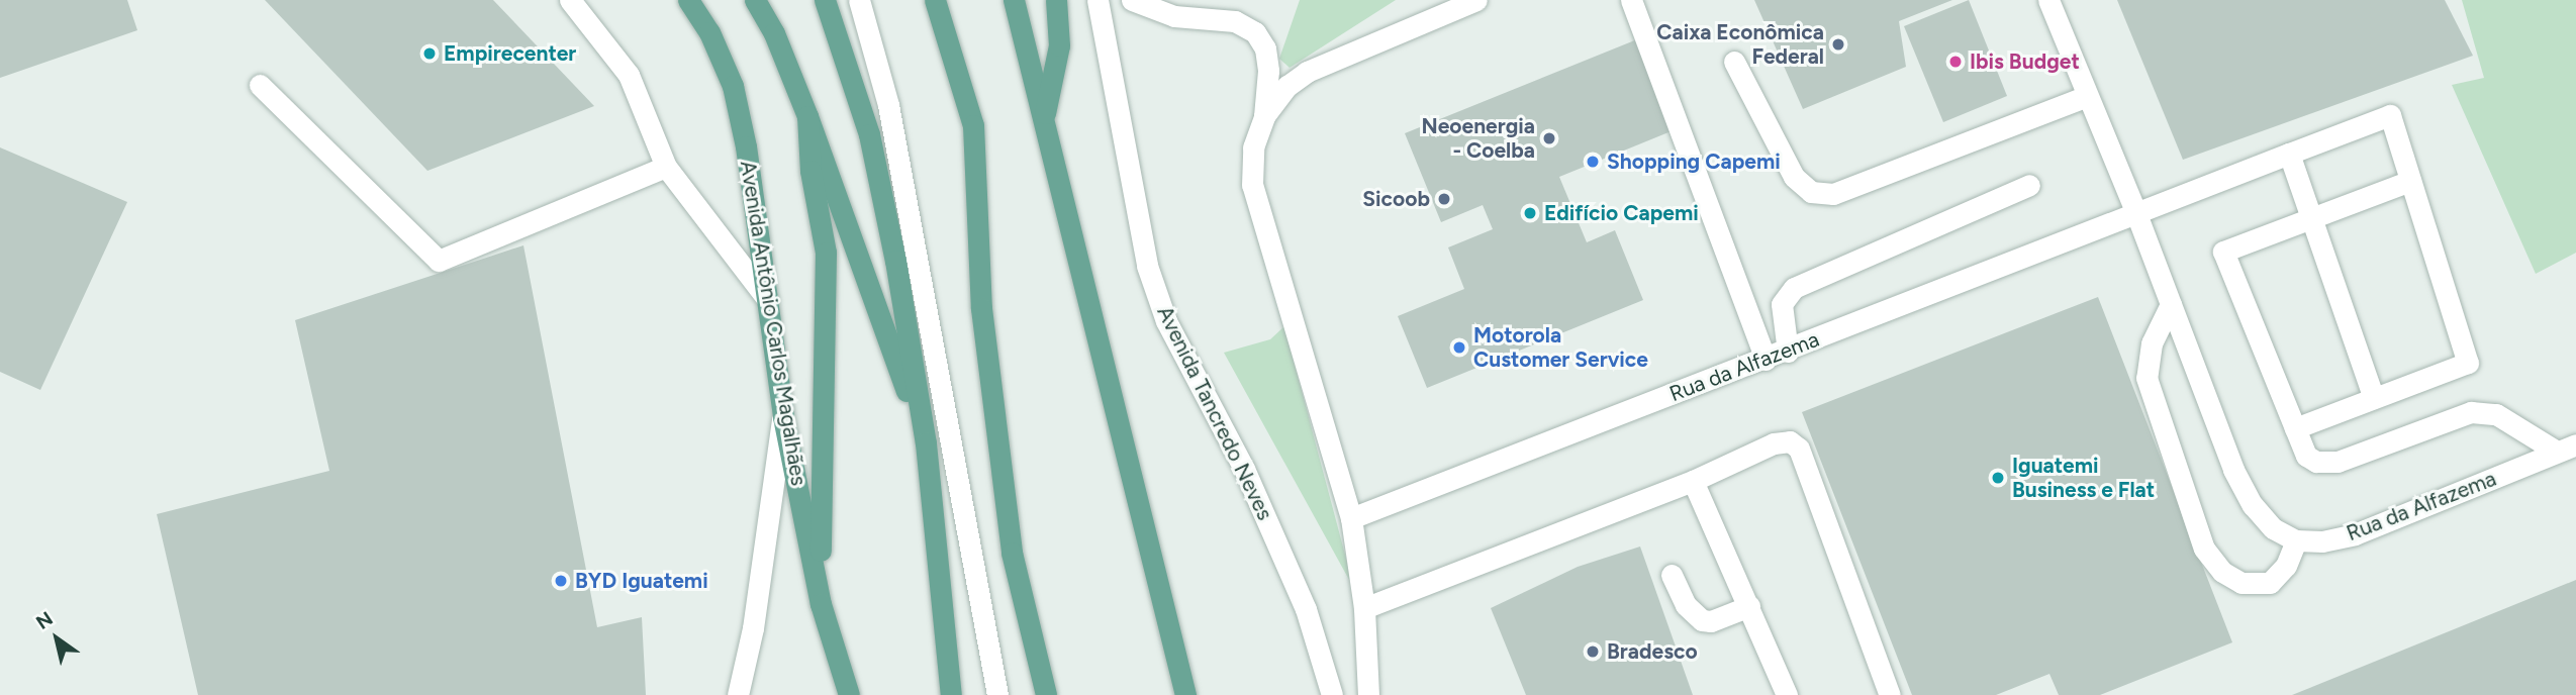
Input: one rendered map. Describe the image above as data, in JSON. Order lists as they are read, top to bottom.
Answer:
{
  "streets": {
    "main road": ["Avenida Antônio Carlos Magalhães"],
    "street": ["Rua da Alfazema", "Avenida Tancredo Neves"]
  },
  "places": [
    "Caixa Econômica Federal",
    "Empirecenter",
    "Ibis Budget",
    "Neoenergia - Coelba",
    "Shopping Capemi",
    "Sicoob",
    "Edifício Capemi",
    "Motorola Customer Service",
    "Iguatemi Business e Flat",
    "BYD Iguatemi",
    "Bradesco"
  ],
  "north": "top left"
}
